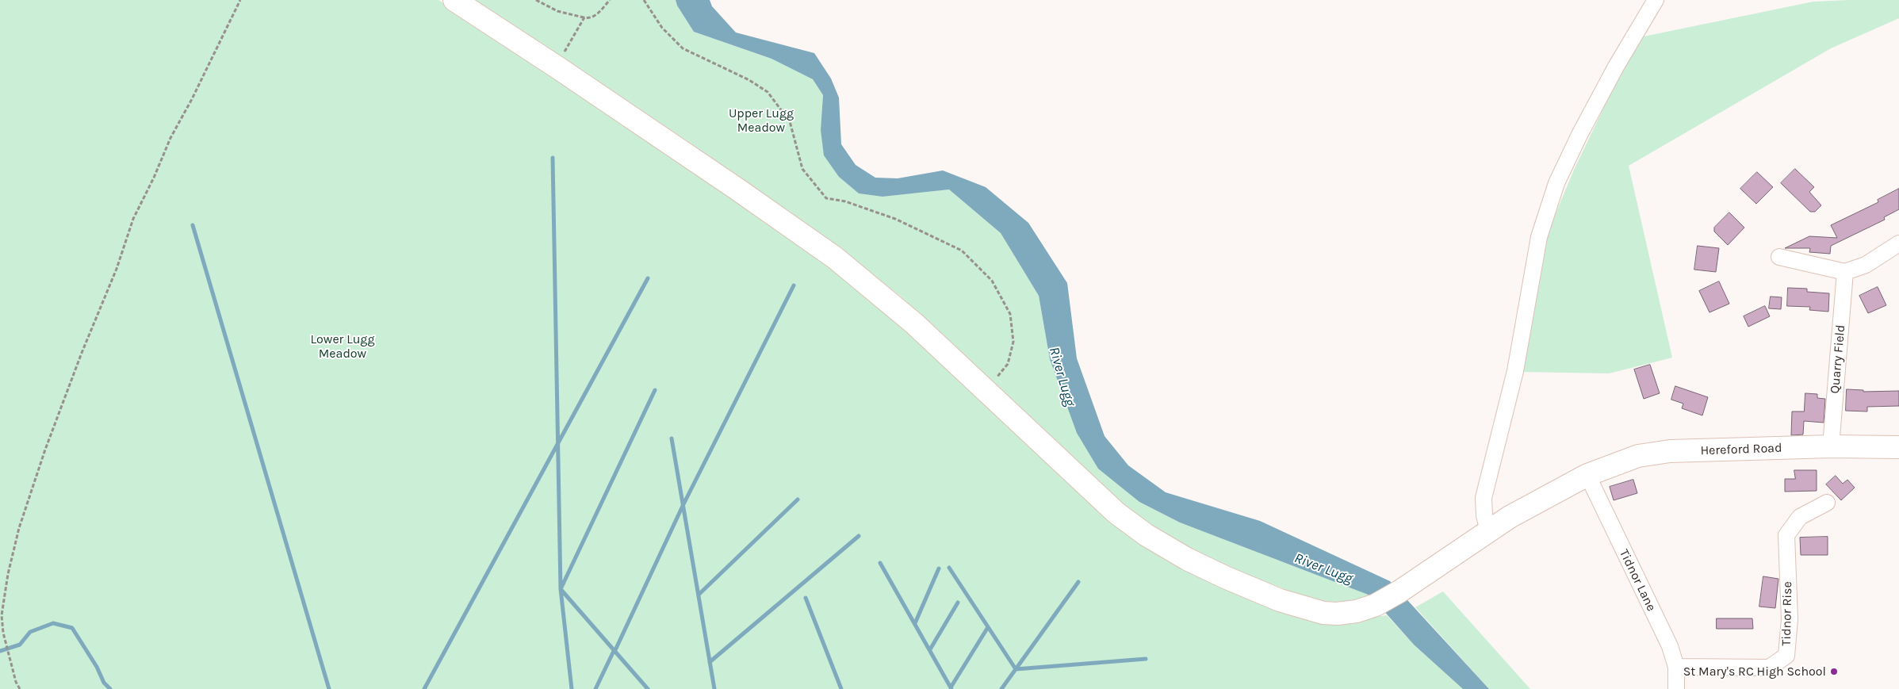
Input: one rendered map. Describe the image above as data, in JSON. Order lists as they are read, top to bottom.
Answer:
{
  "streets": {
    "highway": ["Hereford Road"],
    "street": ["Quarry Field", "Tidnor Lane", "Tidnor Rise"]
  },
  "crossings": [
    ["Quarry Field", "Hereford Road"],
    ["Hereford Road", "Tidnor Lane"],
    ["Tidnor Lane", "Tidnor Rise"]
  ],
  "water": ["River Lugg"],
  "parks": ["Upper Lugg Meadow", "Lower Lugg Meadow"],
  "places": ["St Mary's RC High School"]
}
